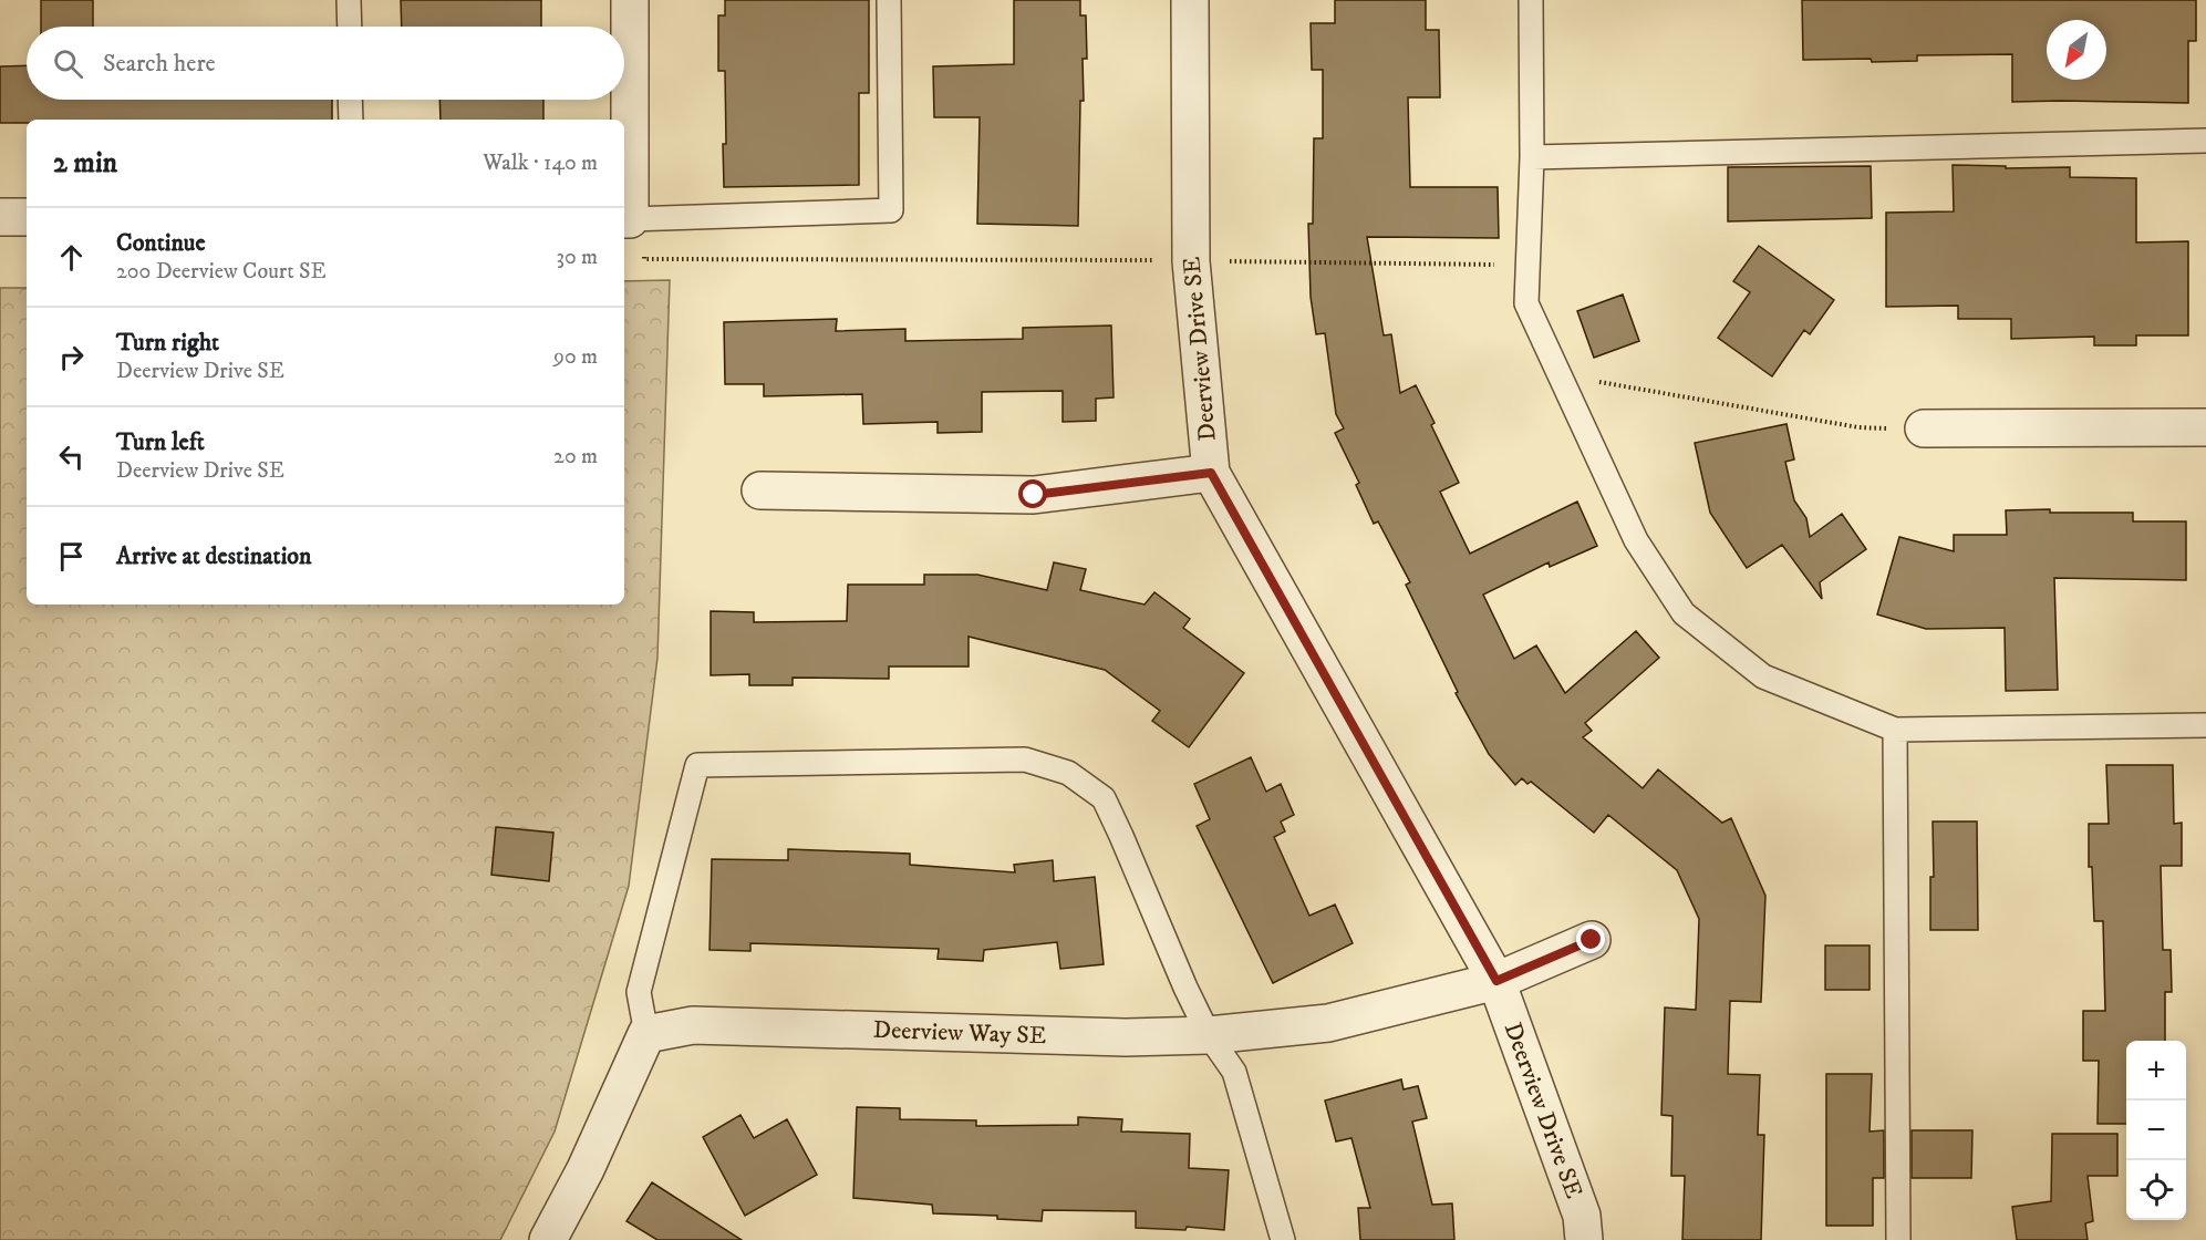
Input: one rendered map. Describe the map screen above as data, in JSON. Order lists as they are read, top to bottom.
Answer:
{
  "streets": {
    "street": ["Deerview Drive SE", "Deerview Way SE"]
  },
  "crossings": [
    ["Deerview Drive SE", "Deerview Way SE"]
  ],
  "north": "bottom left",
  "page": {
    "search": "Search here",
    "heading": ["2 min", "Walk · 140 m"],
    "list": [
      ["Continue", "200 Deerview Court SE", "30 m"],
      ["Turn right", "Deerview Drive SE", "90 m"],
      ["Turn left", "Deerview Drive SE", "20 m"],
      "Arrive at destination"
    ],
    "map_buttons": ["+", "−"]
  }
}
